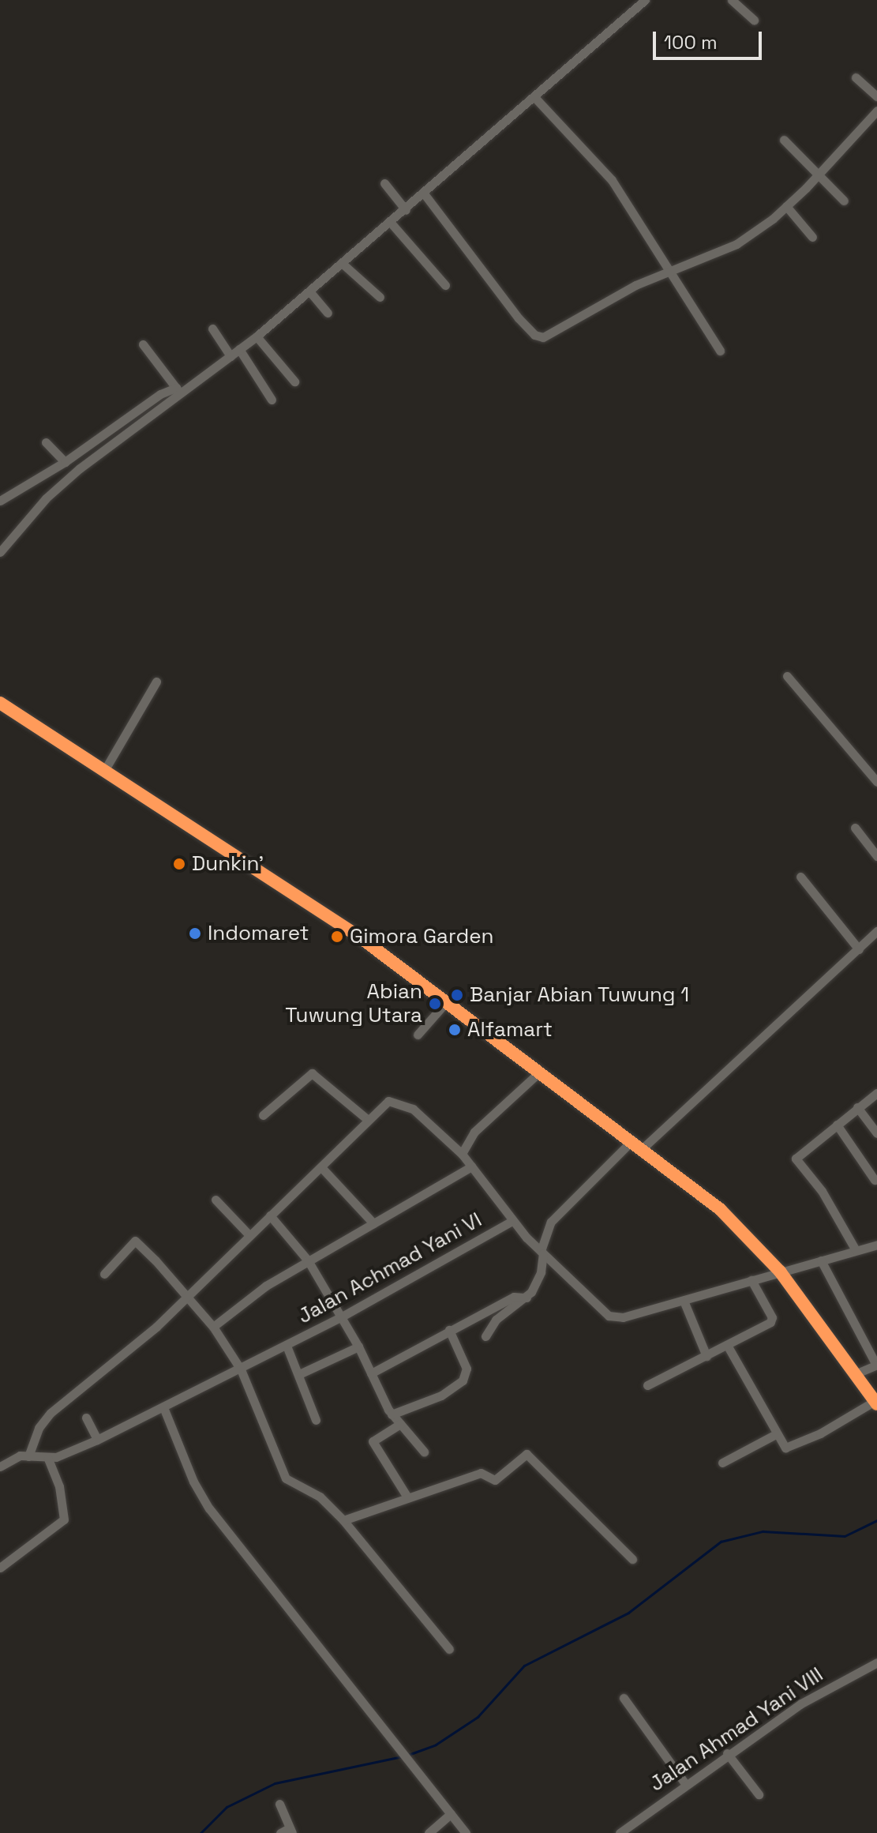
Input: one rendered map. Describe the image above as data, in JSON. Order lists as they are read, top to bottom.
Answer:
{
  "streets": {
    "street": ["Jalan Achmad Yani VI", "Jalan Ahmad Yani VIII"]
  },
  "places": [
    "Dunkin'",
    "Indomaret",
    "Gimora Garden",
    "Banjar Abian Tuwung 1",
    "Abian Tuwung Utara",
    "Alfamart"
  ],
  "scale_bar": "100 m"
}
